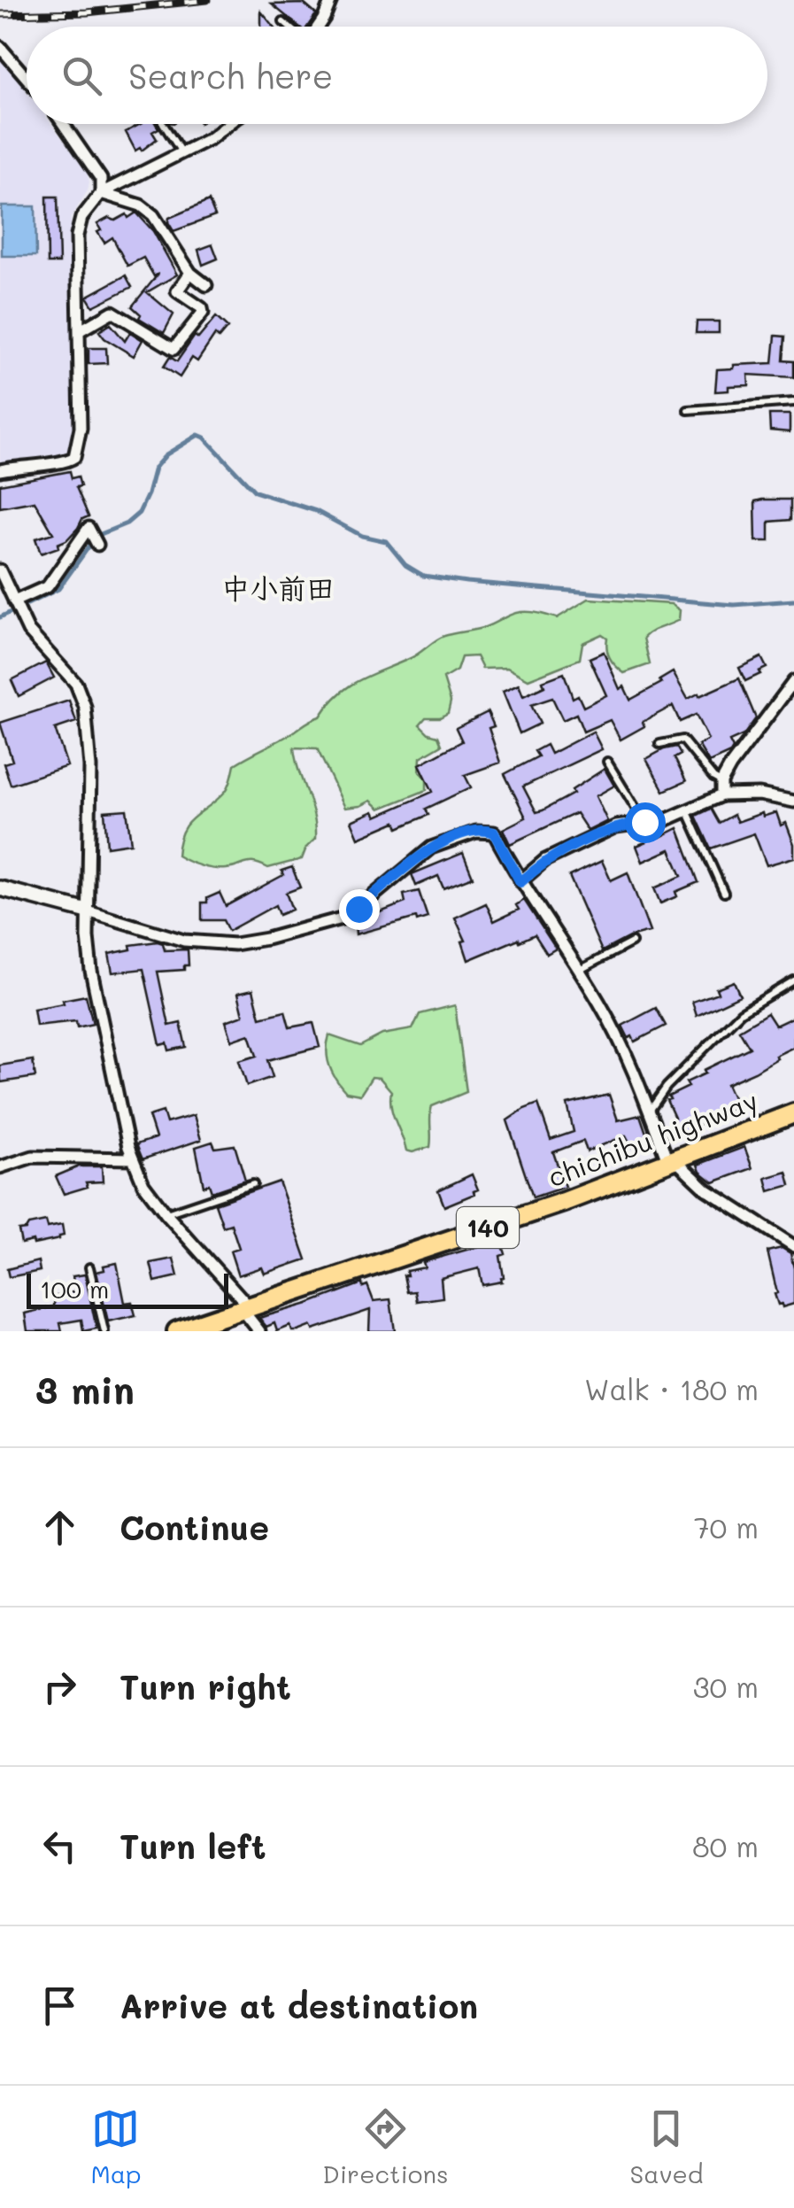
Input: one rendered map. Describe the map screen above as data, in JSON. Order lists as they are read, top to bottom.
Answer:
{
  "streets": {
    "highway": ["chichibu highway", "140"]
  },
  "districts": ["中小前田"],
  "scale_bar": "100 m",
  "page": {
    "search": "Search here",
    "scale": "100 m",
    "heading": ["3 min", "Walk · 180 m"],
    "list": [
      ["Continue", "70 m"],
      ["Turn right", "30 m"],
      ["Turn left", "80 m"],
      "Arrive at destination"
    ],
    "nav": ["Map", "Directions", "Saved"]
  }
}
